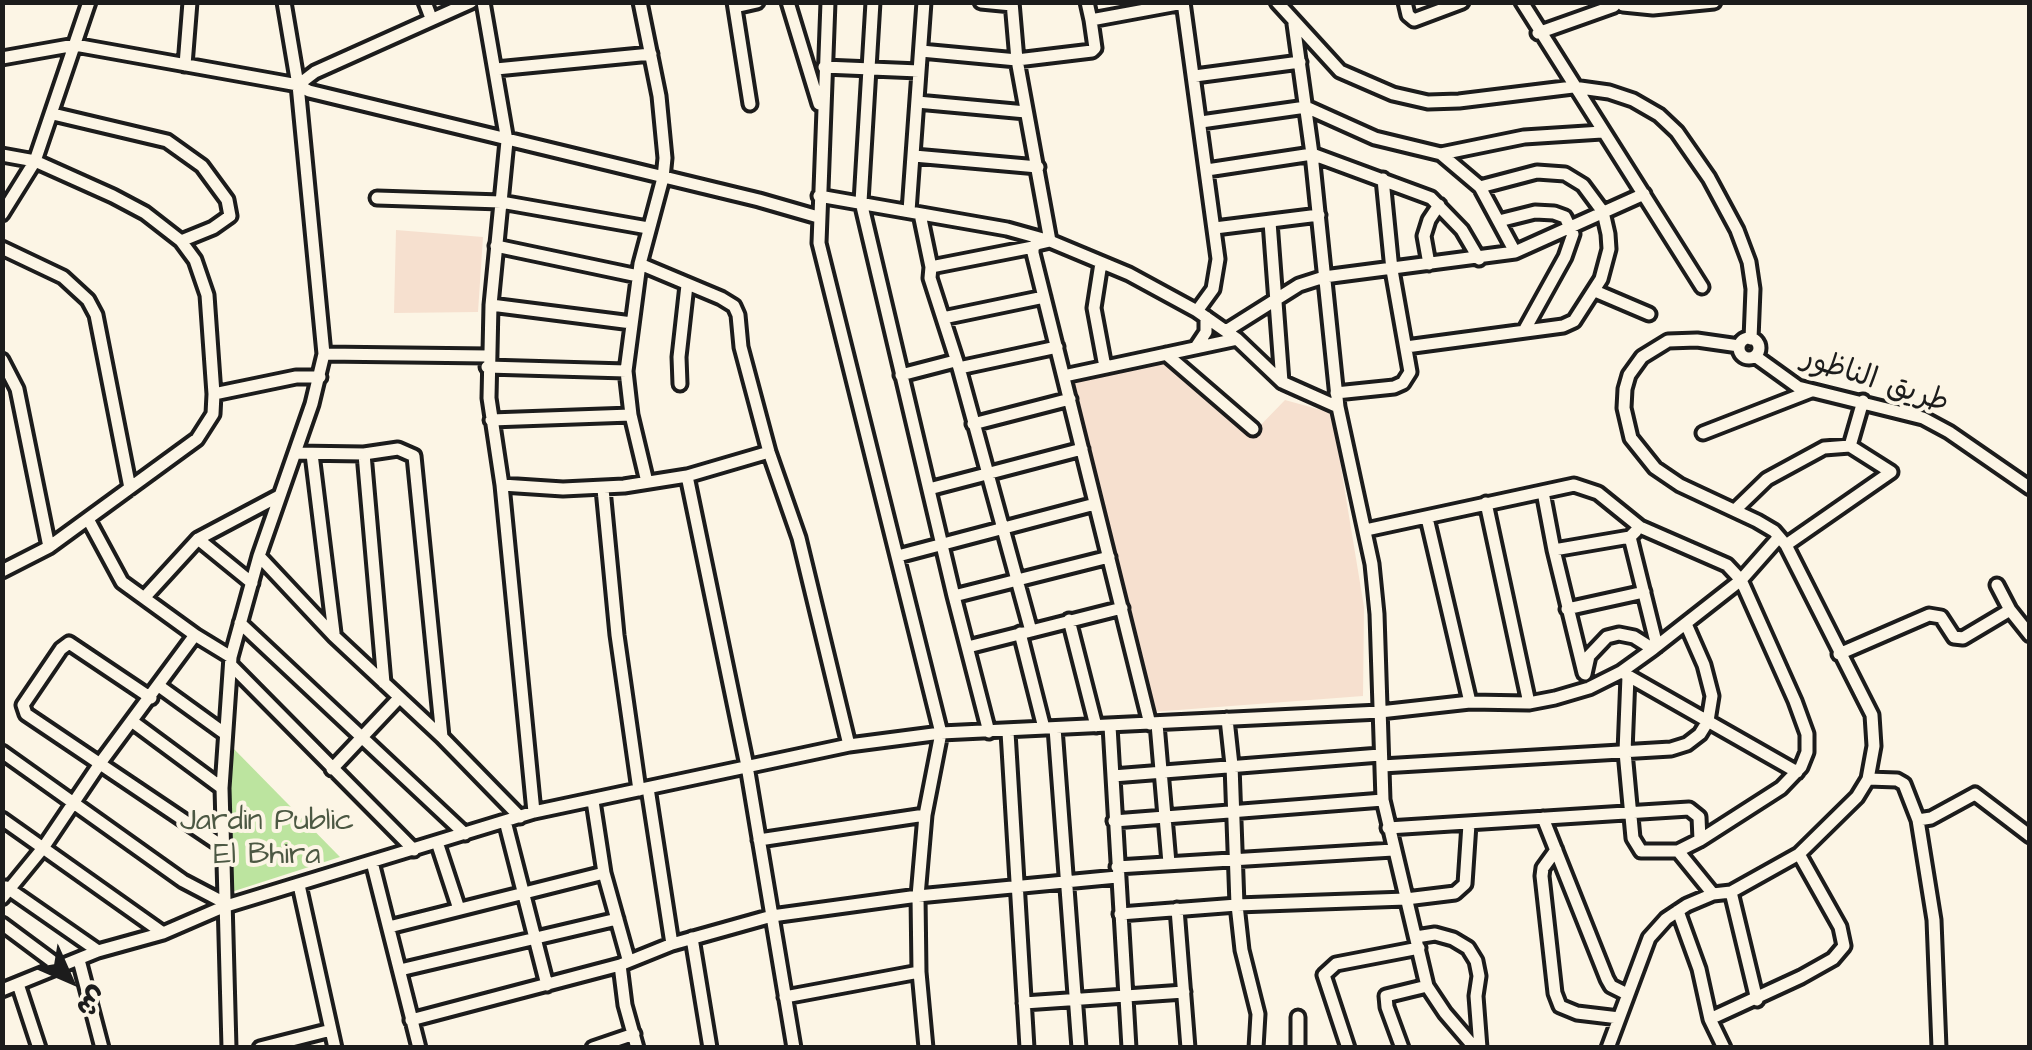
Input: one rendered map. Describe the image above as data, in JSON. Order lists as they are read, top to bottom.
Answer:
{
  "streets": {
    "street": ["طريق الناظور"]
  },
  "parks": ["Jardin Public El Bhira"],
  "north": "bottom right"
}
